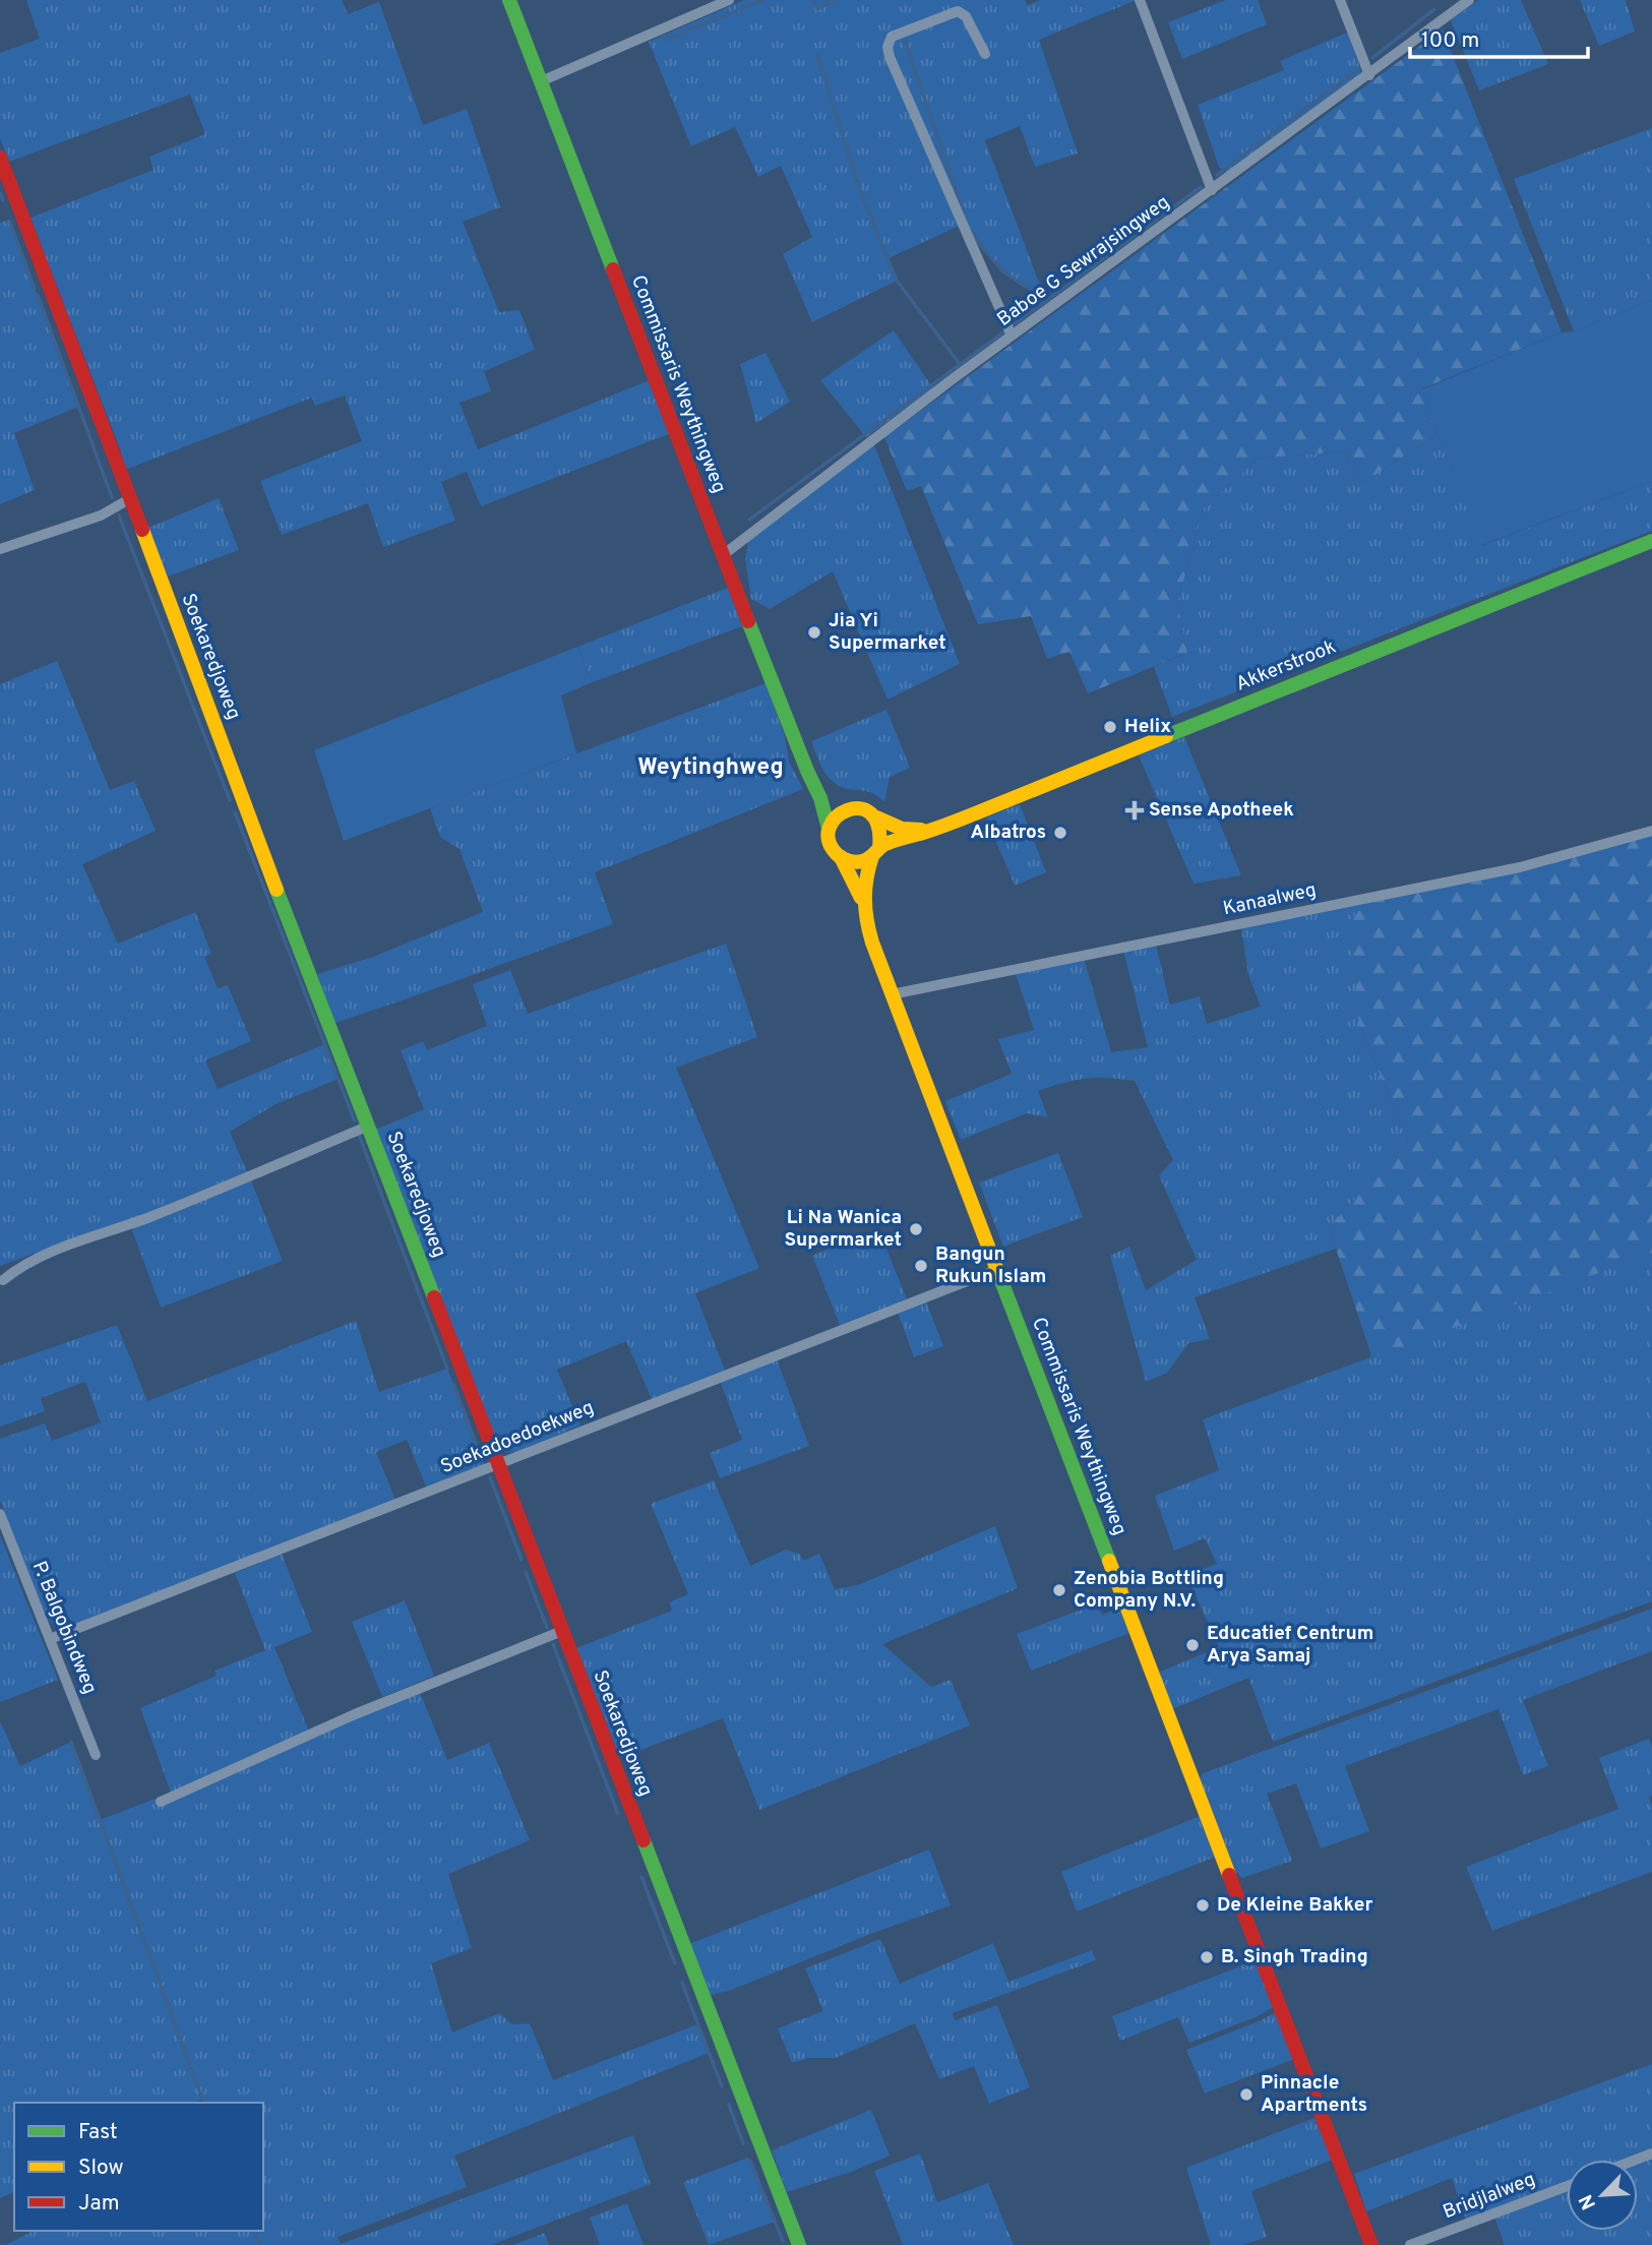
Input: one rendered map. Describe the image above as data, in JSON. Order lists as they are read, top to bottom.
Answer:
{
  "streets": {
    "street": [
      "Baboe G Sewrajsingweg",
      "Commissaris Weythingweg",
      "Soekaredjoweg",
      "Akkerstrook",
      "Kanaalweg",
      "Soekadoedoekweg",
      "P. Balgobindweg",
      "Bridjlalweg"
    ]
  },
  "crossings": [
    ["Baboe G Sewrajsingweg", "Commissaris Weythingweg"],
    ["Commissaris Weythingweg", "Akkerstrook"],
    ["Commissaris Weythingweg", "Kanaalweg"],
    ["Commissaris Weythingweg", "Soekadoedoekweg"],
    ["Soekaredjoweg", "Soekadoedoekweg"],
    ["Soekadoedoekweg", "P. Balgobindweg"]
  ],
  "districts": ["Weytinghweg"],
  "places": {
    "other": [
      "Jia Yi Supermarket",
      "Helix",
      "Albatros",
      "Li Na Wanica Supermarket",
      "Bangun Rukun Islam",
      "Zenobia Bottling Company N.V.",
      "Educatief Centrum Arya Samaj",
      "De Kleine Bakker",
      "B. Singh Trading",
      "Pinnacle Apartments"
    ],
    "health": ["Sense Apotheek"]
  },
  "legend": ["Fast", "Slow", "Jam"],
  "scale_bar": "100 m",
  "north": "bottom left"
}
